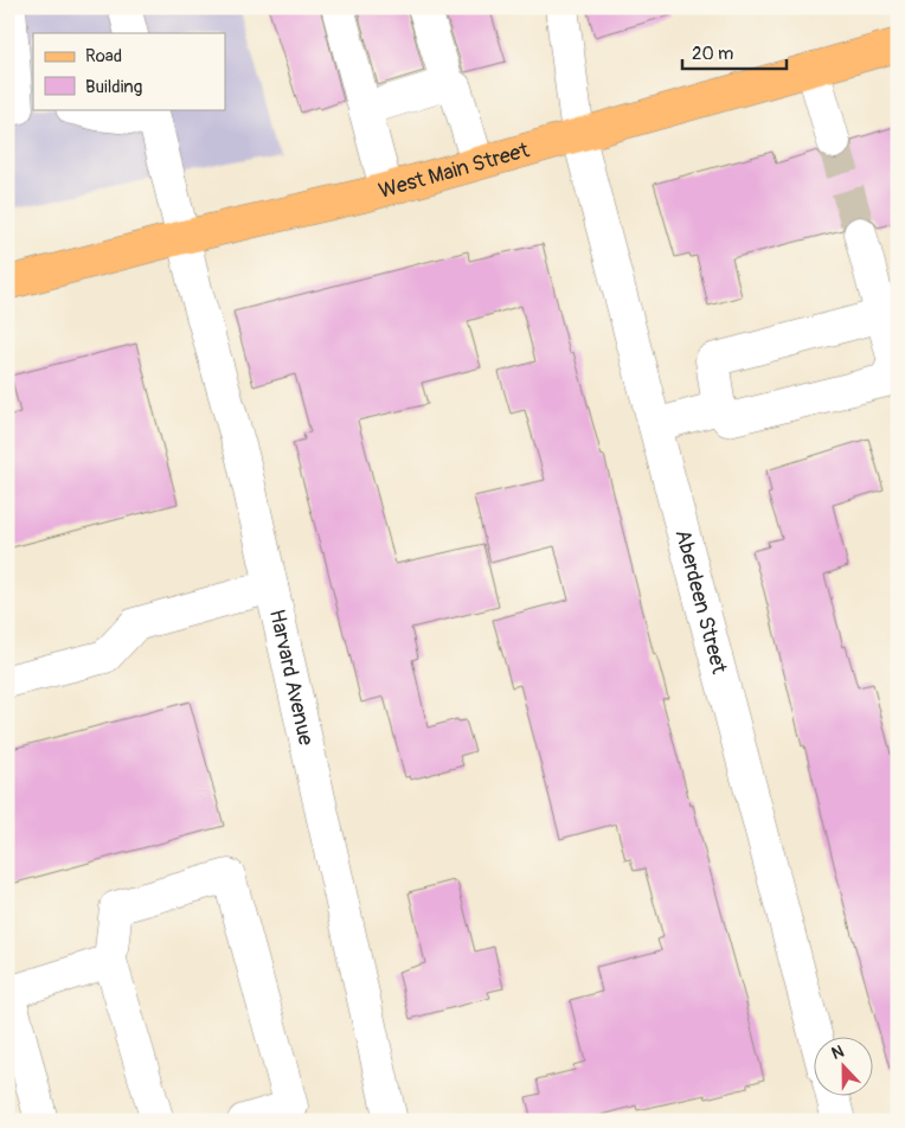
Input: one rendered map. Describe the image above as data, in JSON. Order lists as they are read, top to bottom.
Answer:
{
  "streets": {
    "main road": ["West Main Street"],
    "street": ["Aberdeen Street", "Harvard Avenue"]
  },
  "crossings": [
    ["West Main Street", "Aberdeen Street"],
    ["West Main Street", "Harvard Avenue"]
  ],
  "legend": ["Road", "Building"],
  "scale_bar": "20 m",
  "north": "top"
}
